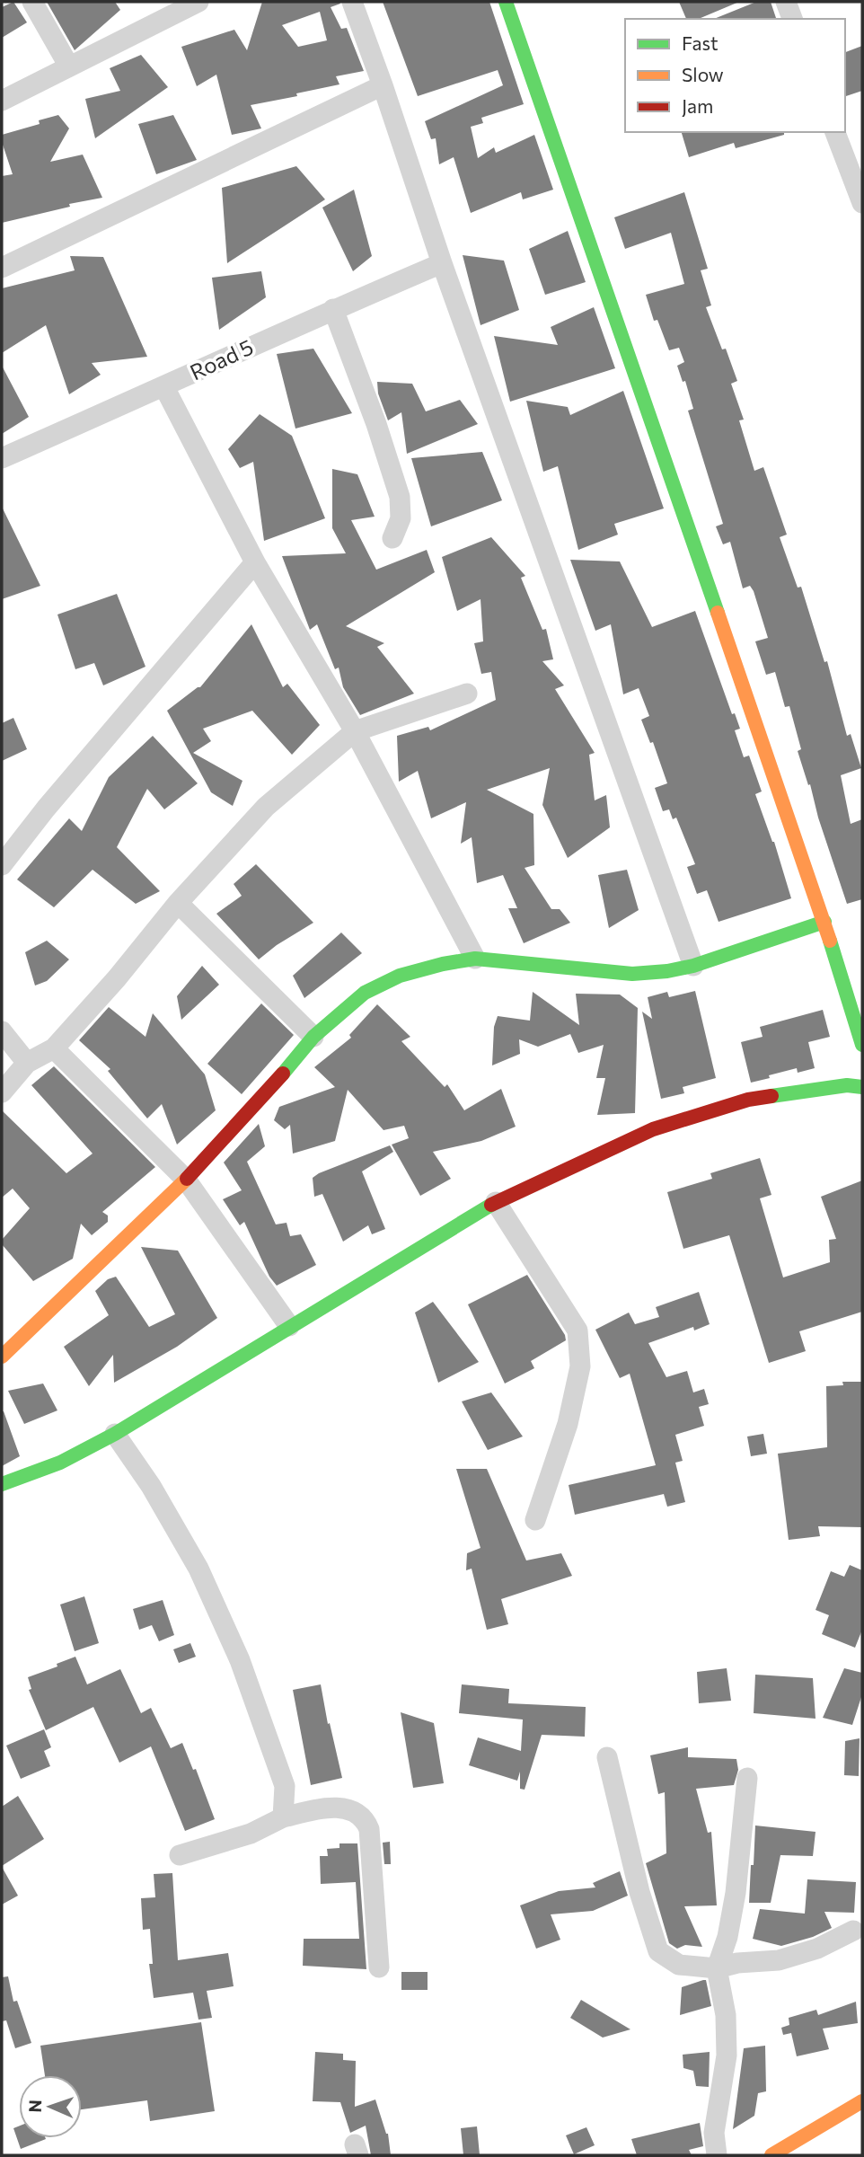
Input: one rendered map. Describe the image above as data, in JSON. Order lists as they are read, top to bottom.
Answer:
{
  "streets": {
    "street": ["Road 5"]
  },
  "legend": ["Fast", "Slow", "Jam"],
  "north": "left"
}
